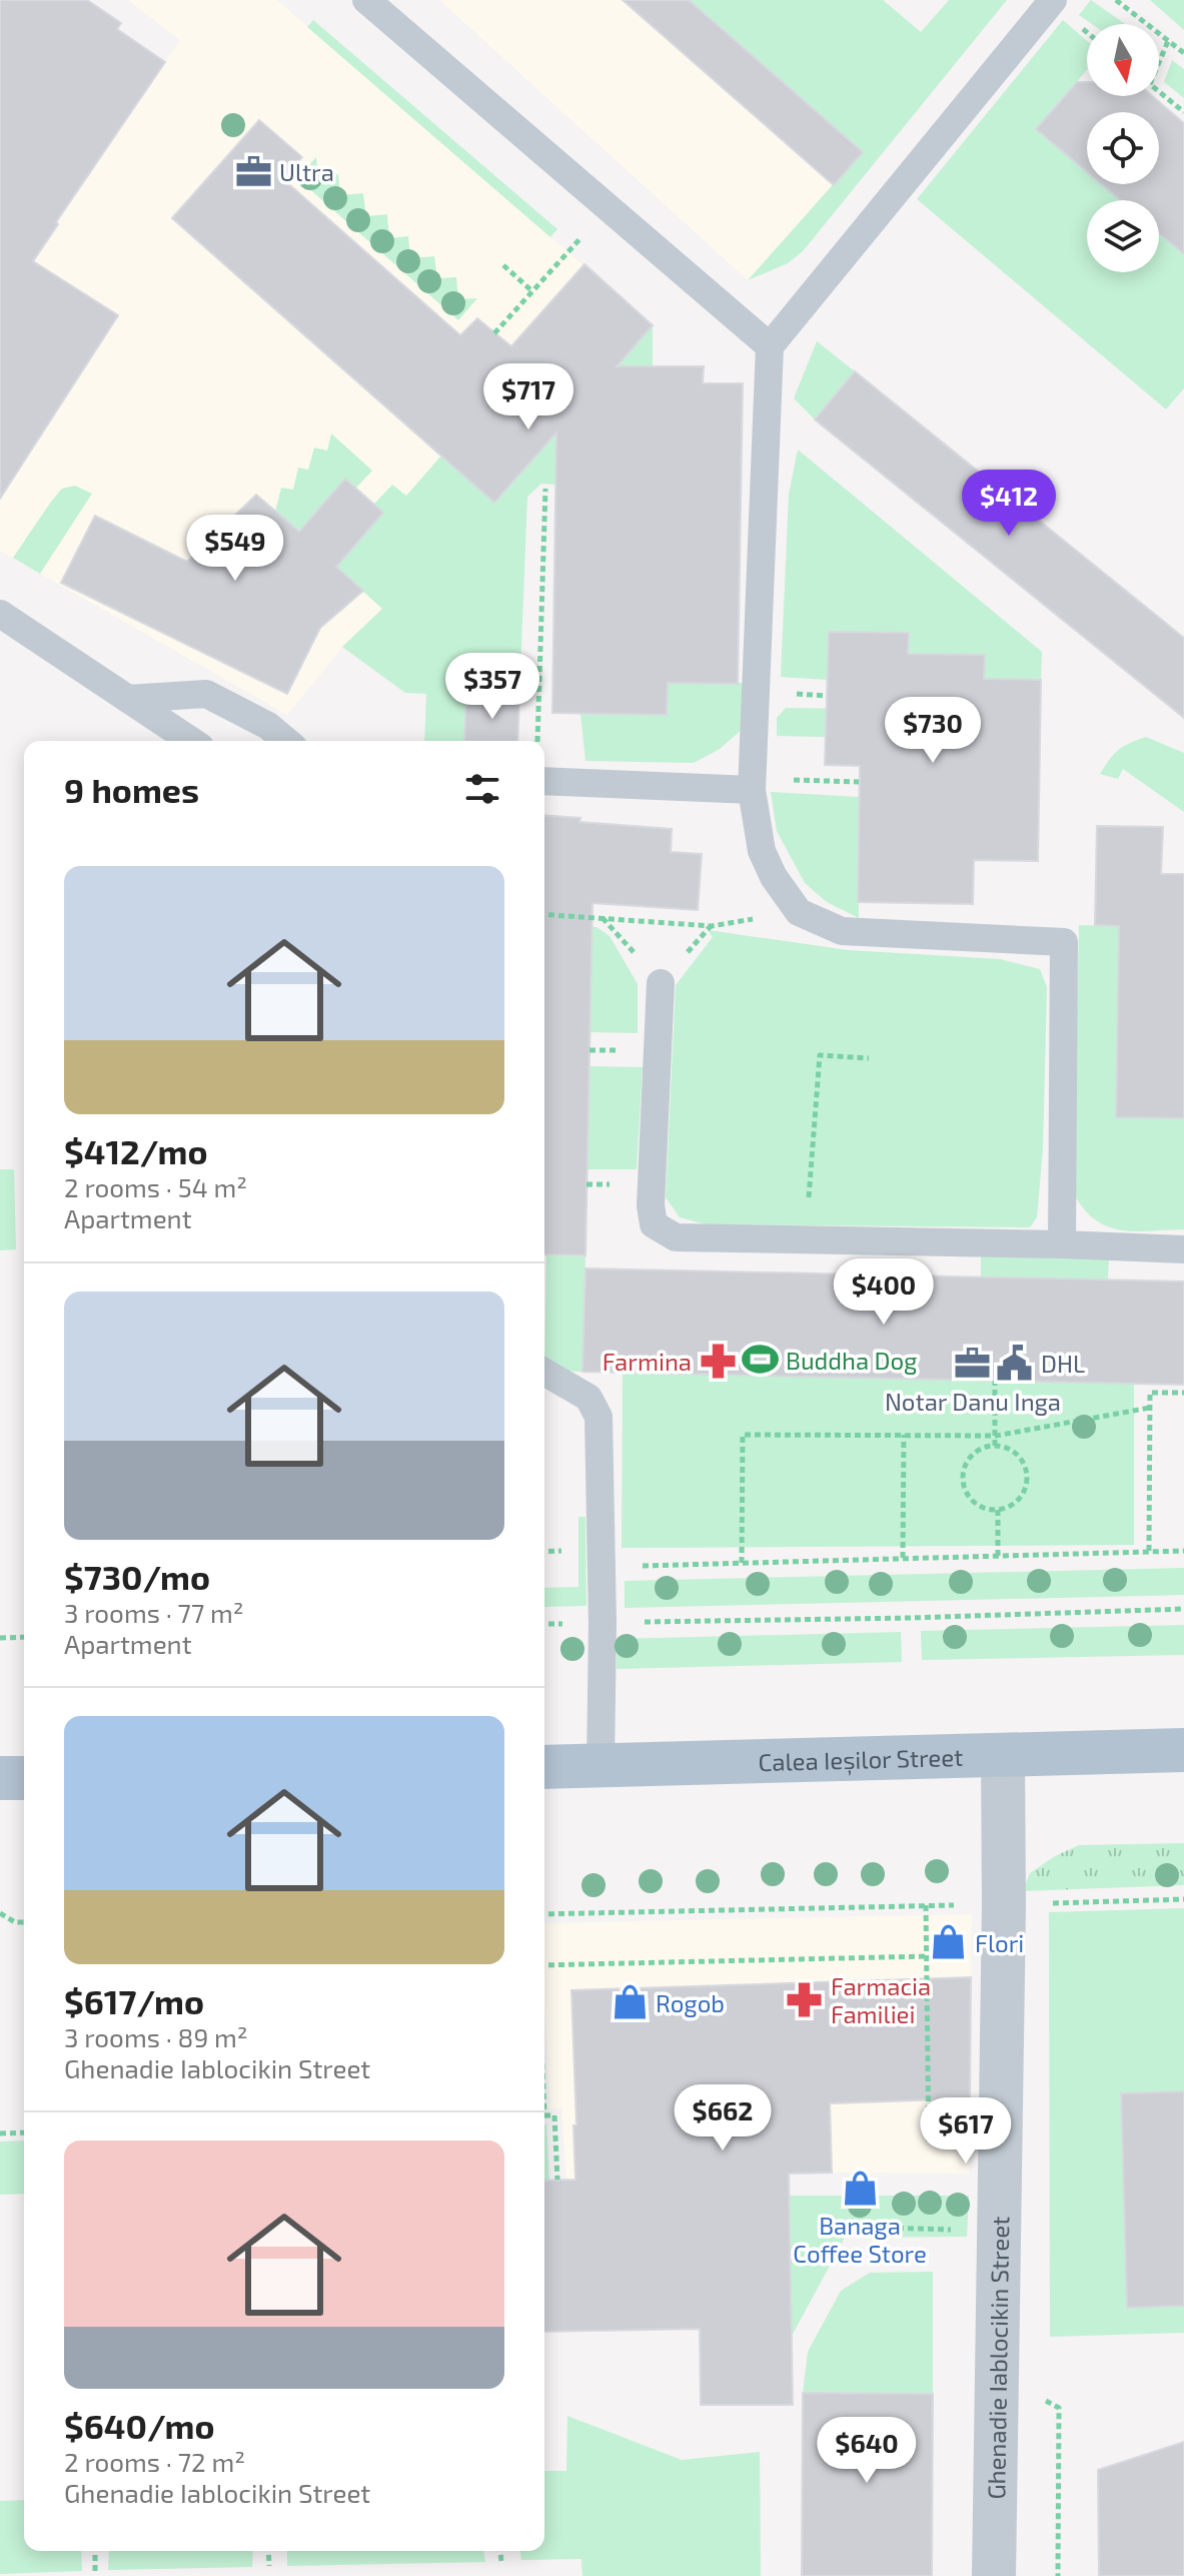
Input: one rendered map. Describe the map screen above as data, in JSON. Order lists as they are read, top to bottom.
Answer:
{
  "streets": {
    "main road": ["Calea Ieșilor Street"],
    "street": ["Ghenadie Iablocikin Street"]
  },
  "crossings": [
    ["Calea Ieșilor Street", "Ghenadie Iablocikin Street"]
  ],
  "places": {
    "office": ["Ultra", "Notar Danu Inga"],
    "sports": ["Buddha Dog"],
    "pharmacy": ["Farmina", "Farmacia Familiei"],
    "public building": ["DHL"],
    "shop": ["Flori", "Rogob", "Banaga Coffee Store"]
  },
  "north": "bottom",
  "page": {
    "price": [
      "$717",
      "$412",
      "$549",
      "$357",
      "$730",
      "$400",
      "$662",
      "$617",
      "$640"
    ],
    "heading": "9 homes",
    "list": [
      {
        "name": "$412/mo",
        "note": "2 rooms · 54 m² · Apartment"
      },
      {
        "name": "$730/mo",
        "note": "3 rooms · 77 m² · Apartment"
      },
      {
        "name": "$617/mo",
        "note": "3 rooms · 89 m² · Ghenadie Iablocikin Street"
      },
      {
        "name": "$640/mo",
        "note": "2 rooms · 72 m² · Ghenadie Iablocikin Street"
      }
    ]
  }
}
